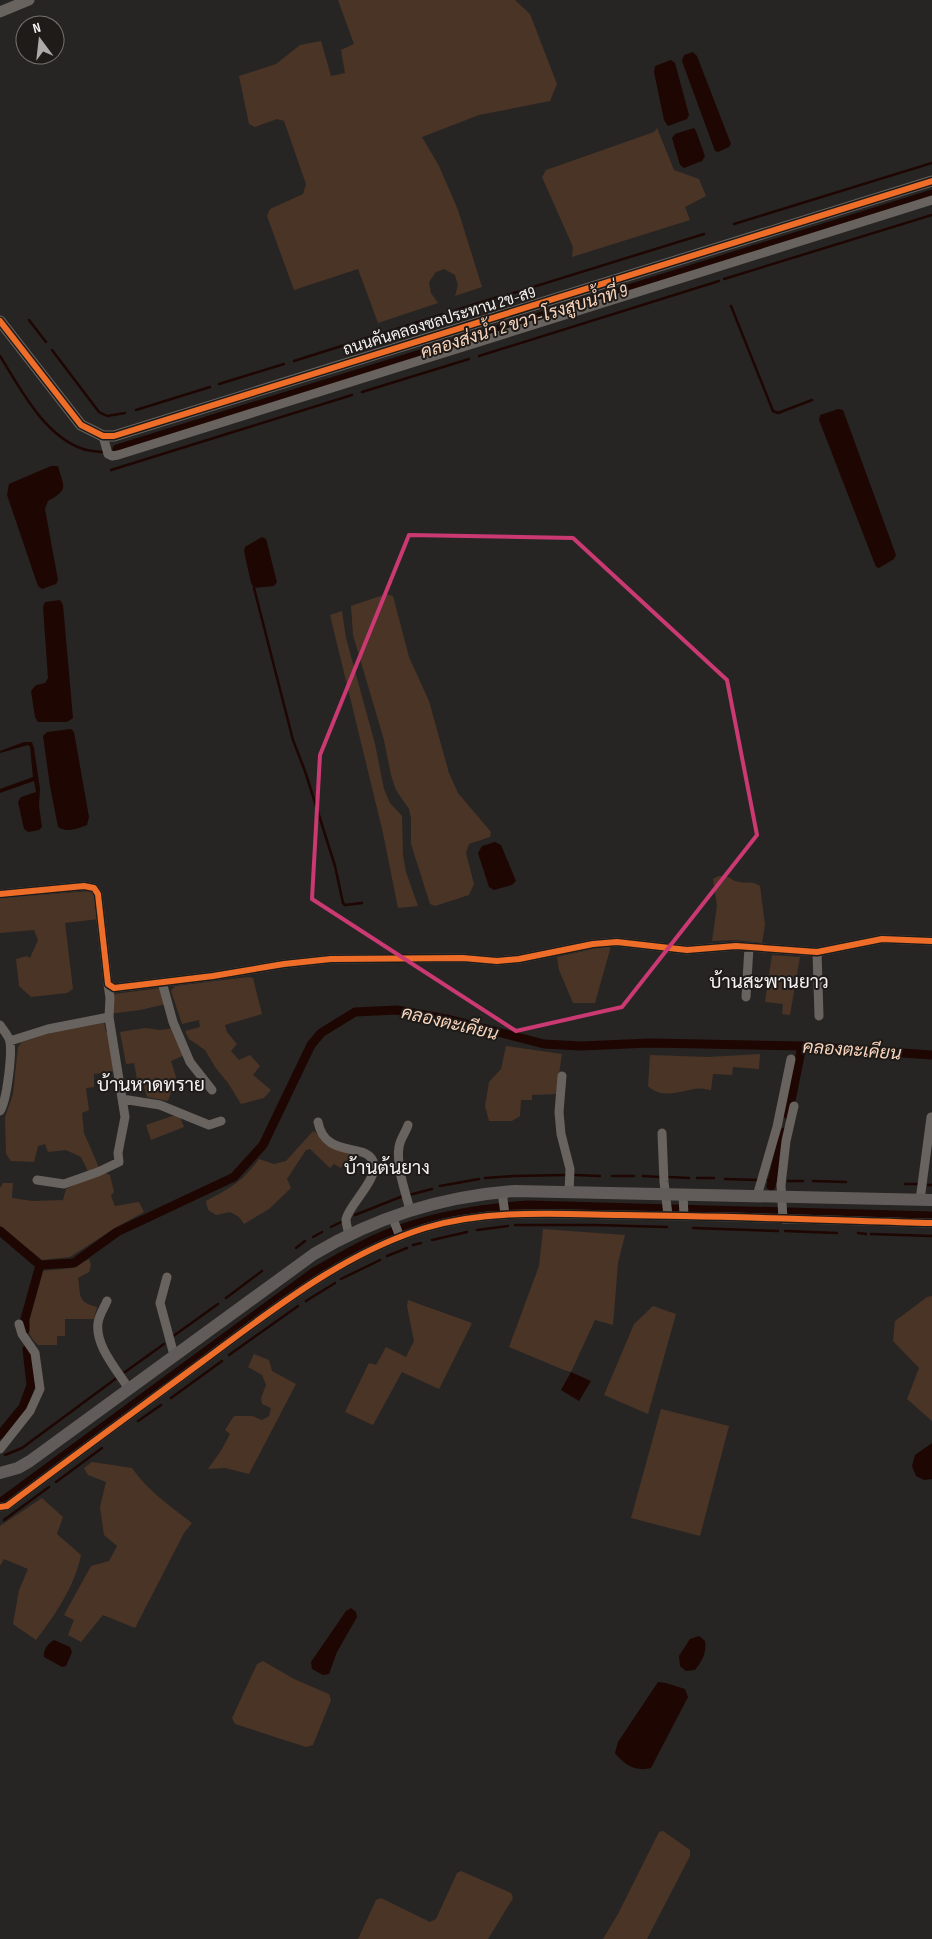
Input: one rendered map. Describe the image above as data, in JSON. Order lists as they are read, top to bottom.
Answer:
{
  "streets": {
    "street": ["ถนนคันคลองชลประทาน 2ข-ส9"]
  },
  "districts": ["บ้านสะพานยาว", "บ้านหาดทราย", "บ้านต้นยาง"],
  "water": ["คลองส่งน้ำ 2 ขวา-โรงสูบน้ำที่ 9", "คลองตะเคียน"],
  "north": "top"
}
